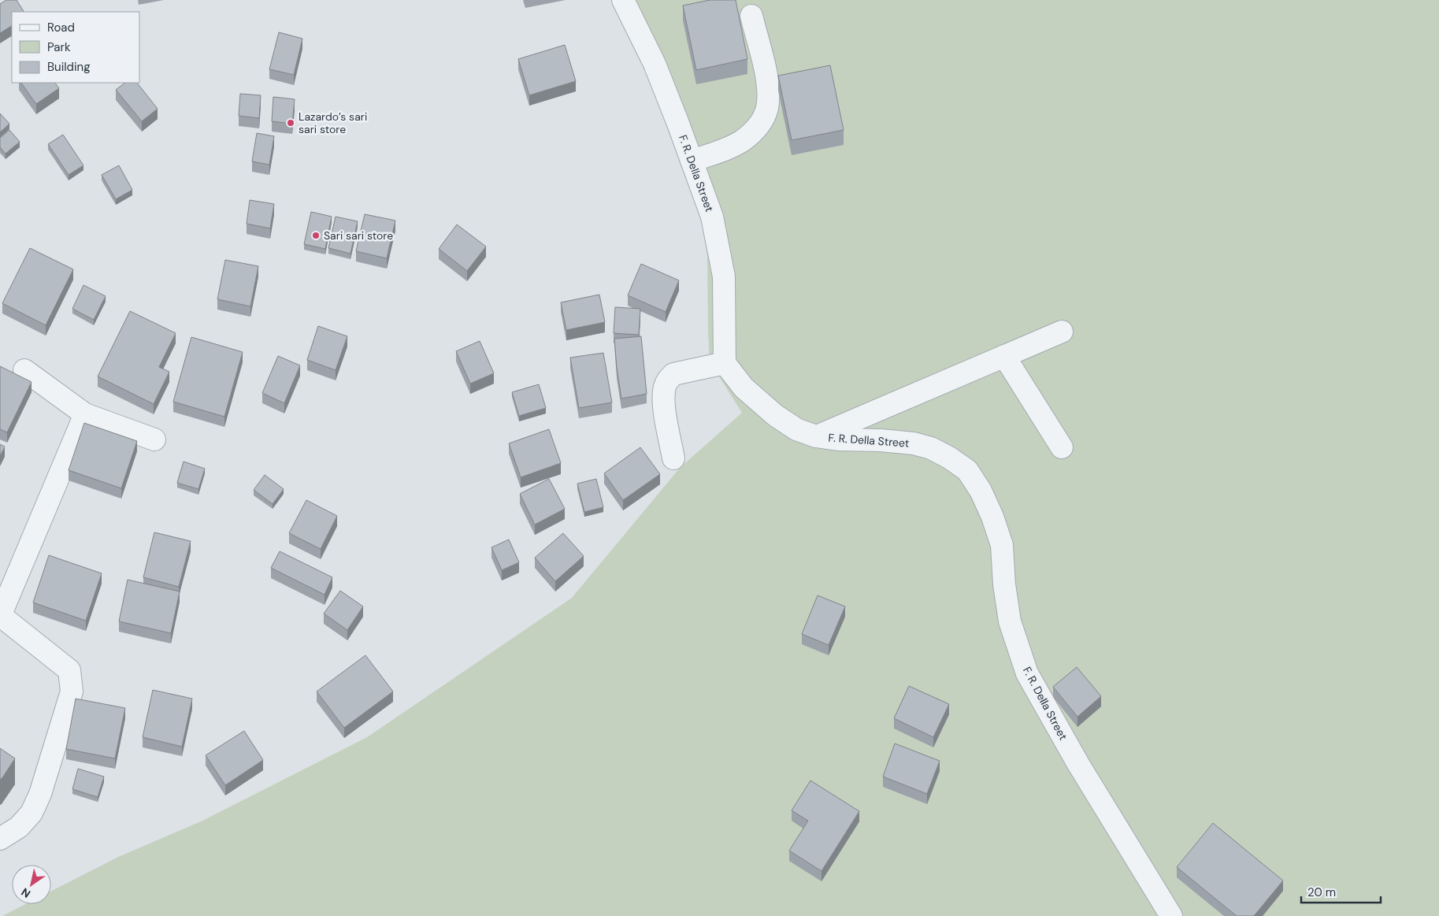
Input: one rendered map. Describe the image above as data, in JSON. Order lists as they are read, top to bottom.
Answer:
{
  "streets": {
    "street": ["F. R. Della Street"]
  },
  "places": ["Lazardo’s sari sari store", "Sari sari store"],
  "legend": ["Road", "Park", "Building"],
  "scale_bar": "20 m",
  "north": "bottom left"
}
